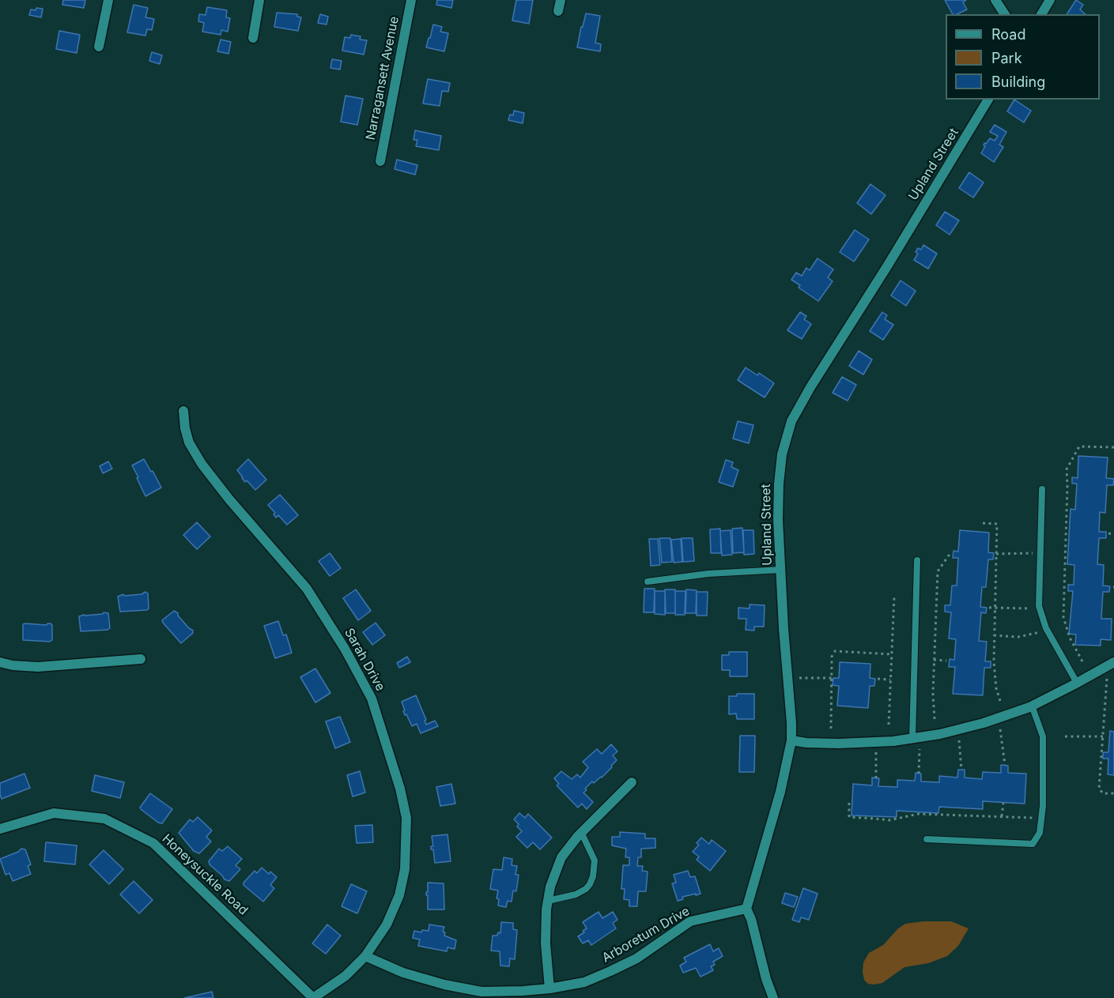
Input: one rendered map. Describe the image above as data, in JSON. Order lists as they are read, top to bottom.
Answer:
{
  "streets": {
    "street": [
      "Narragansett Avenue",
      "Upland Street",
      "Sarah Drive",
      "Honeysuckle Road",
      "Arboretum Drive"
    ]
  },
  "crossings": [
    ["Upland Street", "Arboretum Drive"],
    ["Sarah Drive", "Honeysuckle Road"],
    ["Sarah Drive", "Arboretum Drive"]
  ],
  "legend": ["Road", "Park", "Building"]
}
